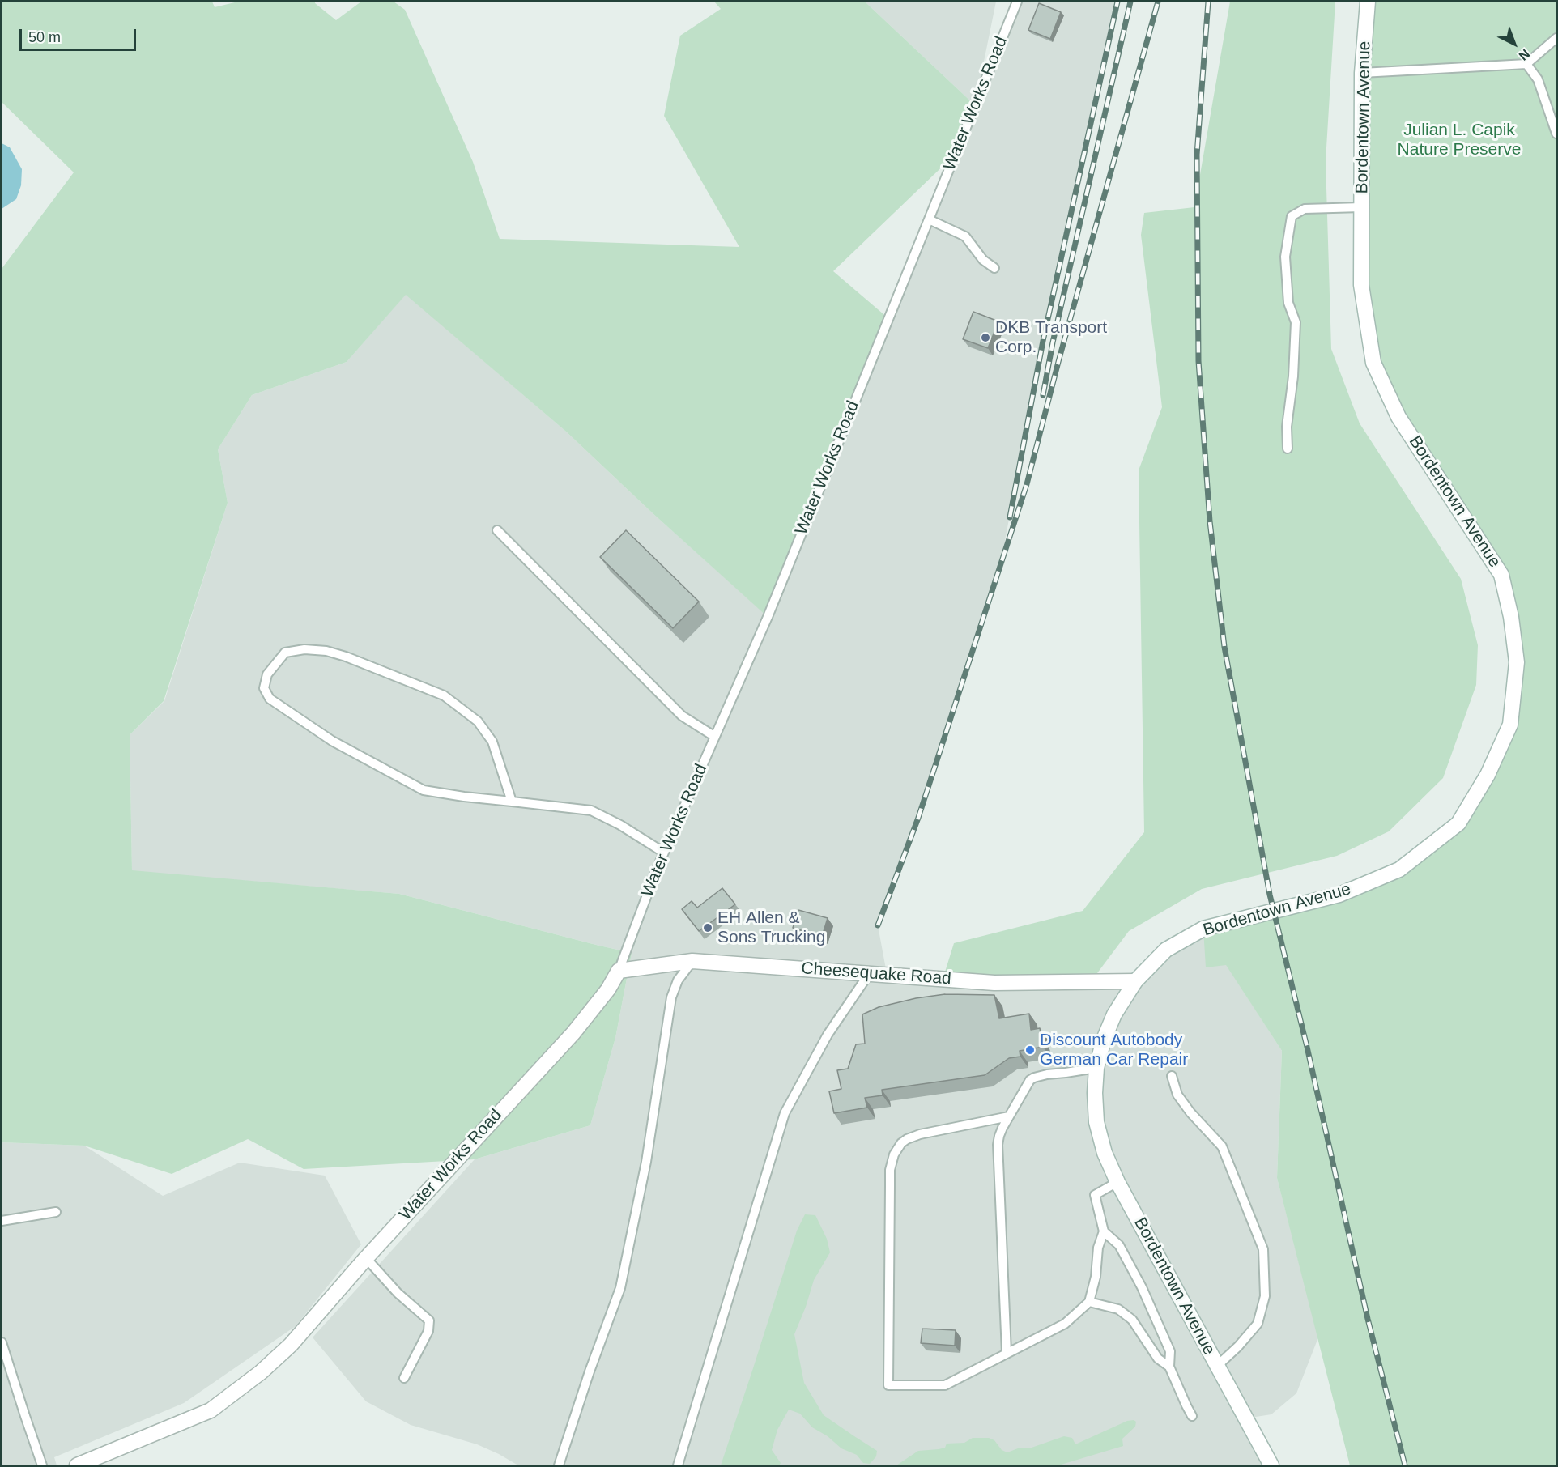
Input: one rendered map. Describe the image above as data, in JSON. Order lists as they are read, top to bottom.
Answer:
{
  "streets": {
    "main road": ["Water Works Road", "Bordentown Avenue", "Cheesequake Road"]
  },
  "crossings": [
    ["Water Works Road", "Cheesequake Road"],
    ["Bordentown Avenue", "Cheesequake Road"]
  ],
  "parks": ["Julian L. Capik Nature Preserve"],
  "places": ["DKB Transport Corp.", "EH Allen & Sons Trucking", "Discount Autobody German Car Repair"],
  "scale_bar": "50 m",
  "north": "bottom right"
}
